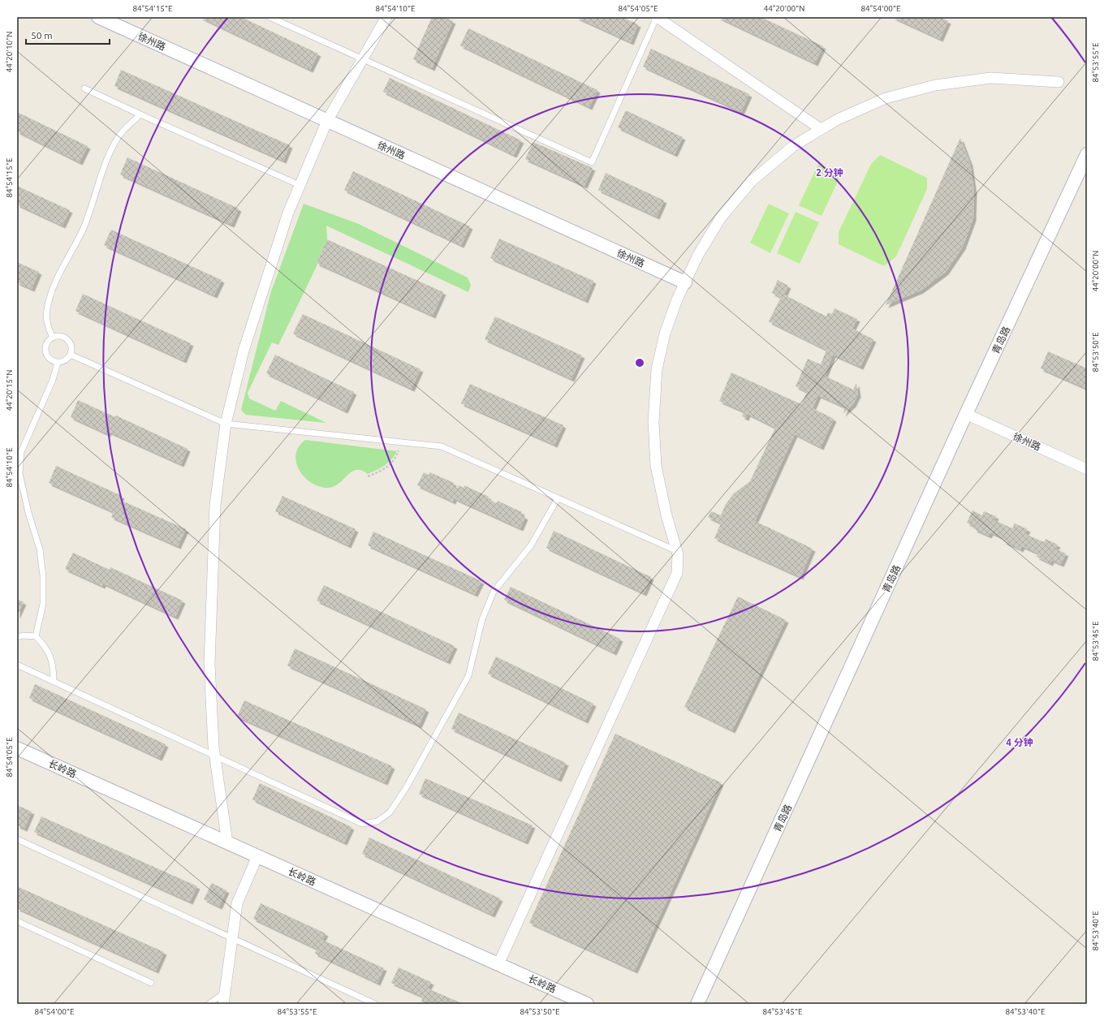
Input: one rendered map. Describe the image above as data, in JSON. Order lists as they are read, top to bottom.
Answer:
{
  "streets": {
    "street": ["徐州路", "青岛路", "长岭路"]
  },
  "crossings": [
    ["徐州路", "青岛路"]
  ],
  "scale_bar": "50 m",
  "coordinates": [
    "84°54'15\"E",
    "84°54'10\"E",
    "84°54'05\"E",
    "44°20'00\"N",
    "84°54'00\"E",
    "44°20'10\"N",
    "84°53'55\"E",
    "84°53'50\"E",
    "44°20'15\"N",
    "84°53'45\"E",
    "84°53'40\"E"
  ],
  "rings": ["2 分钟", "4 分钟"]
}
